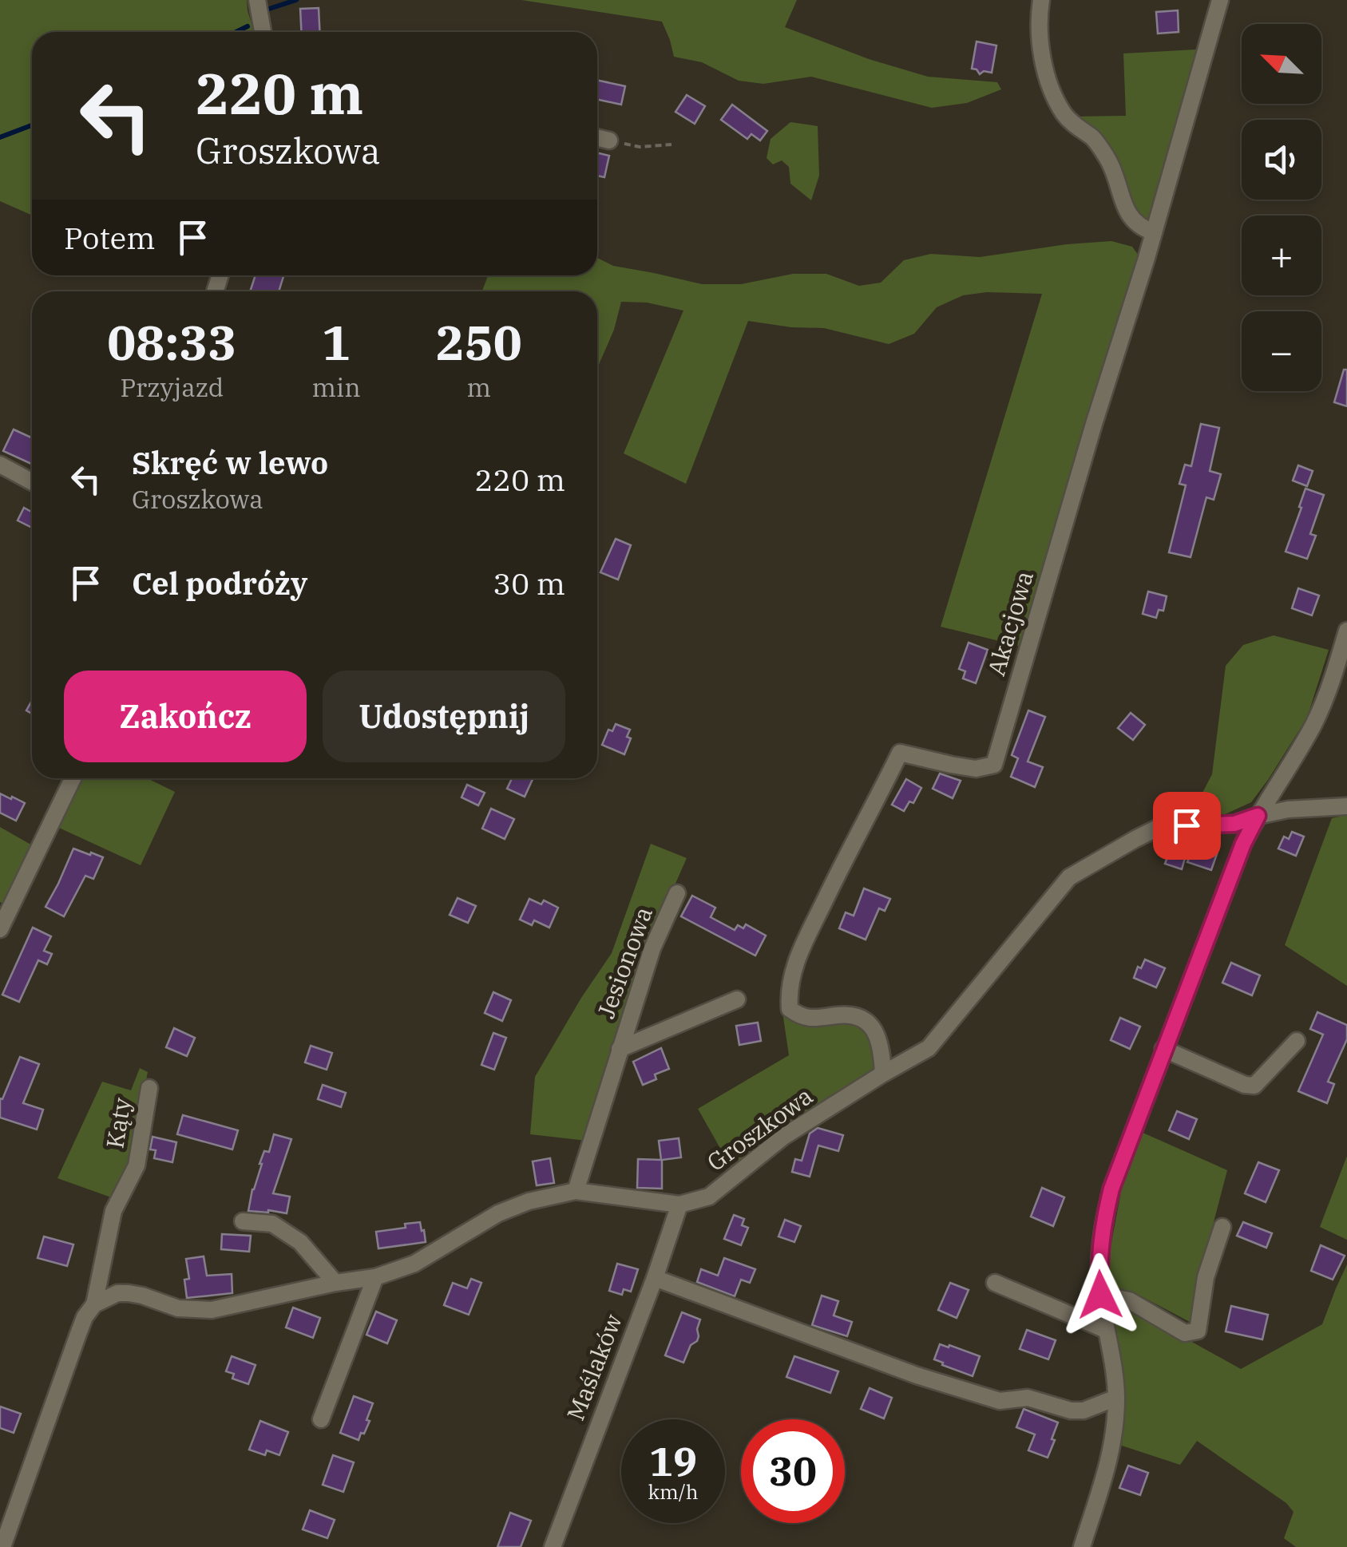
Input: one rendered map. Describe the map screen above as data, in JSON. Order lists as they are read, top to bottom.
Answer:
{
  "streets": {
    "street": [
      "Akacjowa",
      "Jesionowa",
      "Kąty",
      "Groszkowa",
      "Maślaków"
    ]
  },
  "crossings": [
    ["Akacjowa", "Groszkowa"],
    ["Jesionowa", "Groszkowa"],
    ["Kąty", "Groszkowa"],
    ["Groszkowa", "Maślaków"]
  ],
  "north": "top left",
  "page": {
    "map_buttons": ["+", "−"],
    "turn": ["220 m", "Groszkowa"],
    "then": "Potem",
    "eta": [
      "08:33",
      "Przyjazd",
      "1",
      "min",
      "250",
      "m"
    ],
    "list": [
      {
        "name": "Skręć w lewo",
        "note": "Groszkowa",
        "value": "220 m"
      },
      {
        "name": "Cel podróży",
        "value": "30 m"
      }
    ],
    "buttons": ["Zakończ", "Udostępnij"],
    "speed": "19 km/h",
    "limit": "30"
  }
}
